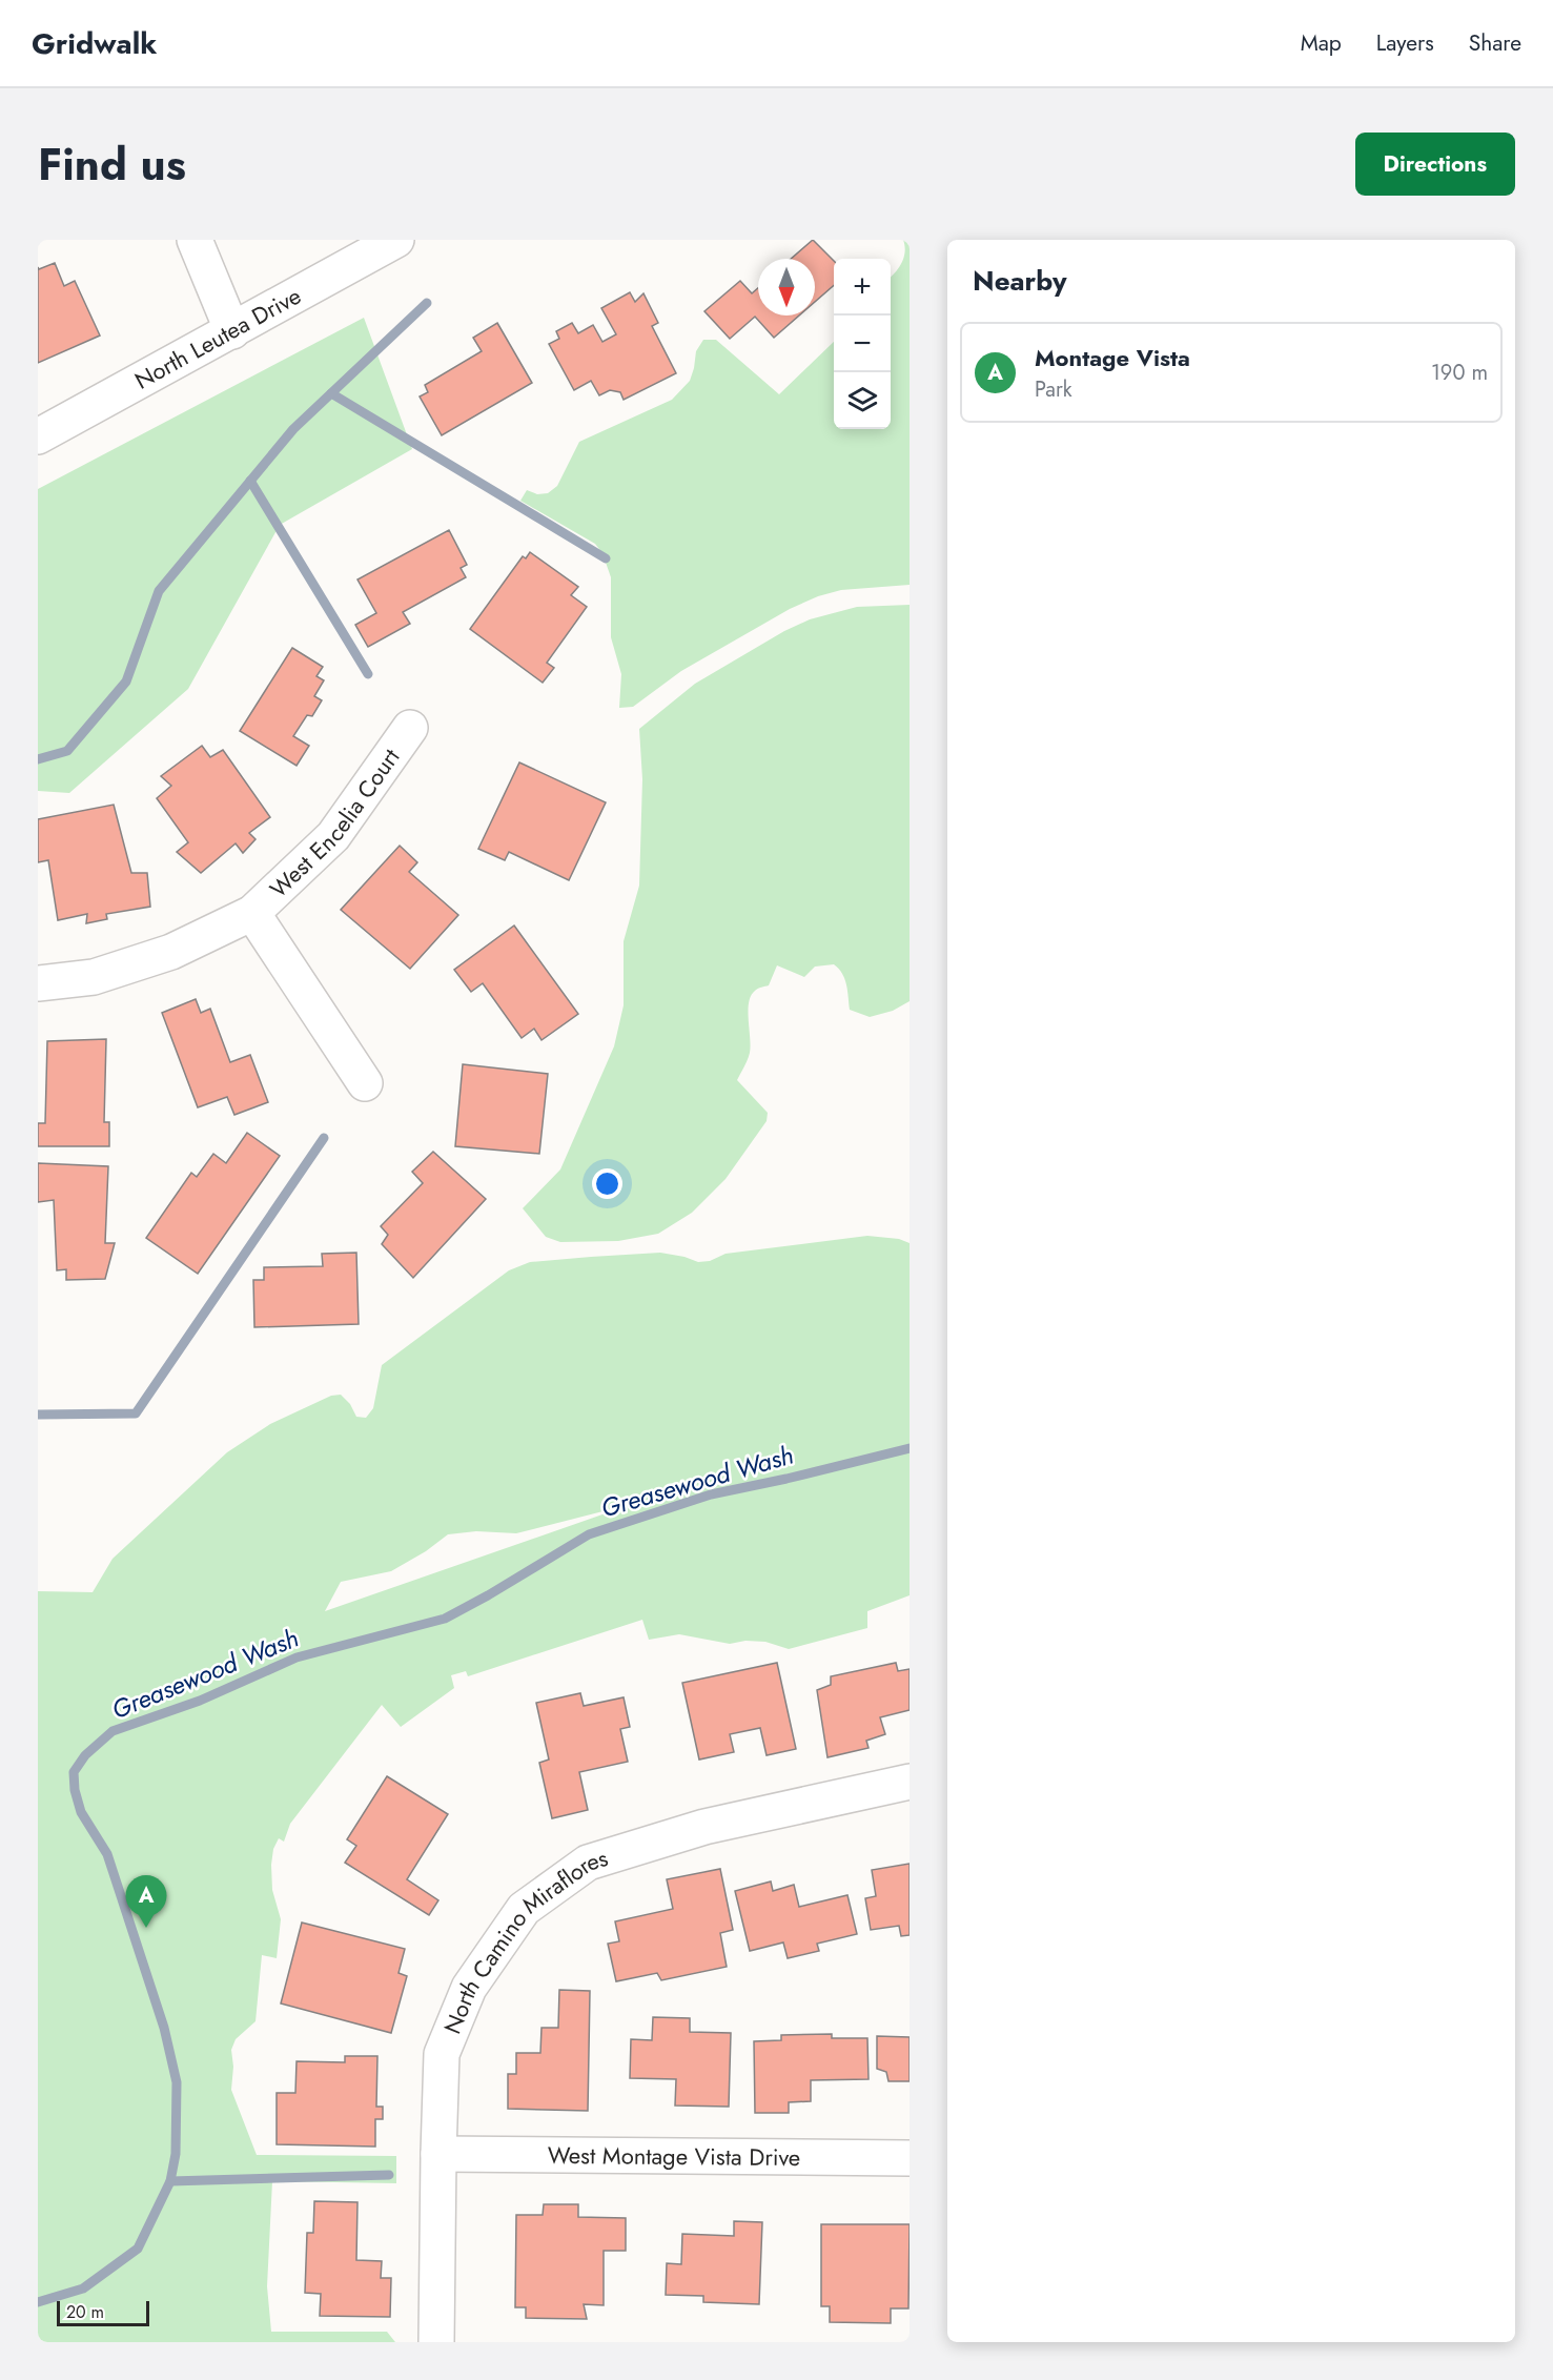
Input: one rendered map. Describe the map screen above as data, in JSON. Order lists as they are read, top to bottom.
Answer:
{
  "streets": {
    "street": [
      "North Leutea Drive",
      "West Encelia Court",
      "North Camino Miraflores",
      "West Montage Vista Drive"
    ]
  },
  "crossings": [
    ["North Camino Miraflores", "West Montage Vista Drive"]
  ],
  "water": ["Greasewood Wash"],
  "scale_bar": "20 m",
  "north": "bottom",
  "page": {
    "header": "Gridwalk",
    "nav": ["Map", "Layers", "Share"],
    "title": "Find us",
    "buttons": "Directions",
    "heading": "Nearby",
    "map_buttons": ["+", "−"],
    "list": [
      {
        "mark": "A",
        "name": "Montage Vista",
        "note": "Park",
        "value": "190 m"
      }
    ],
    "pins": "A",
    "scale": "20 m"
  }
}
